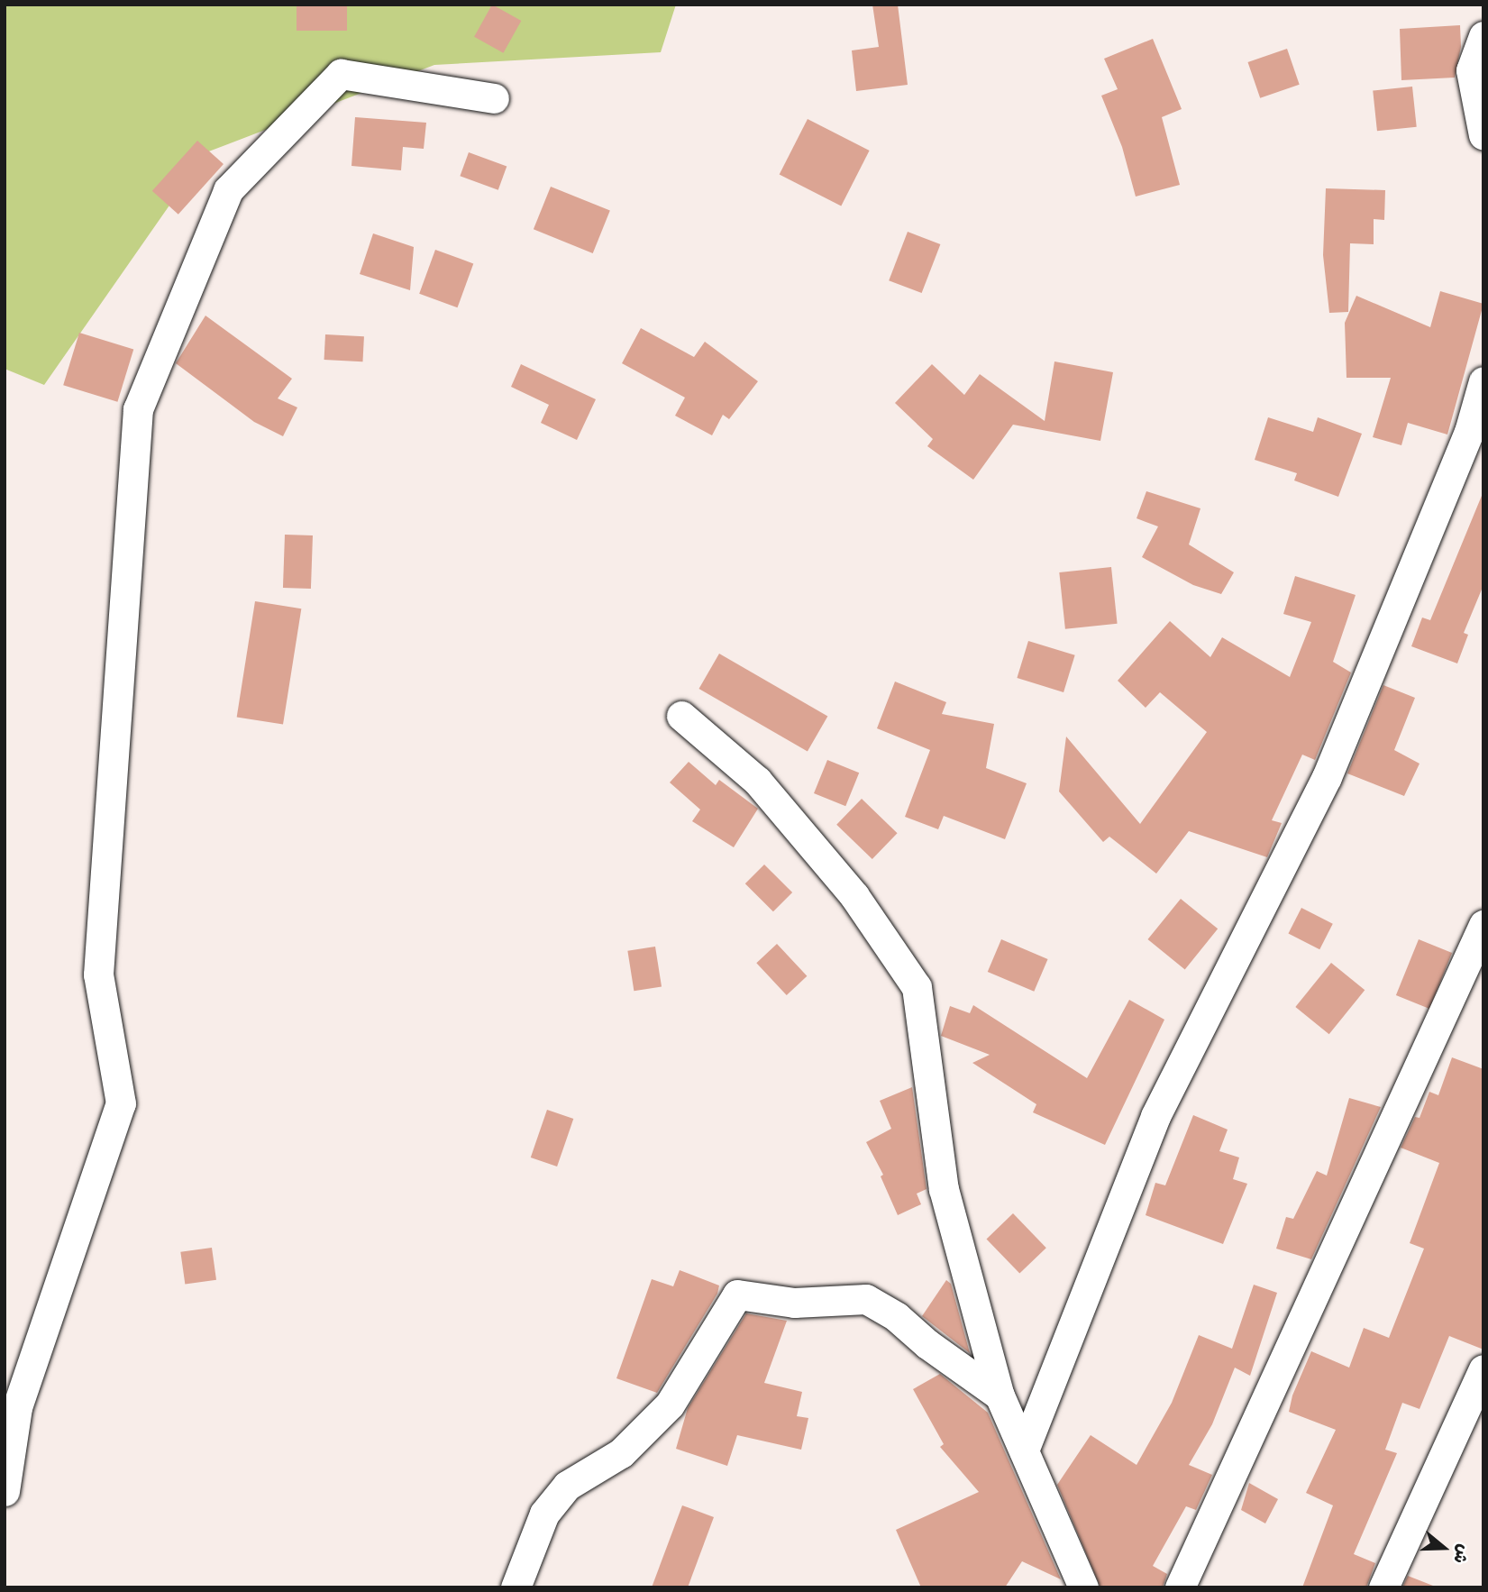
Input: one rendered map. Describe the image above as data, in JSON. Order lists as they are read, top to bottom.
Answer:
{
  "north": "right"
}
